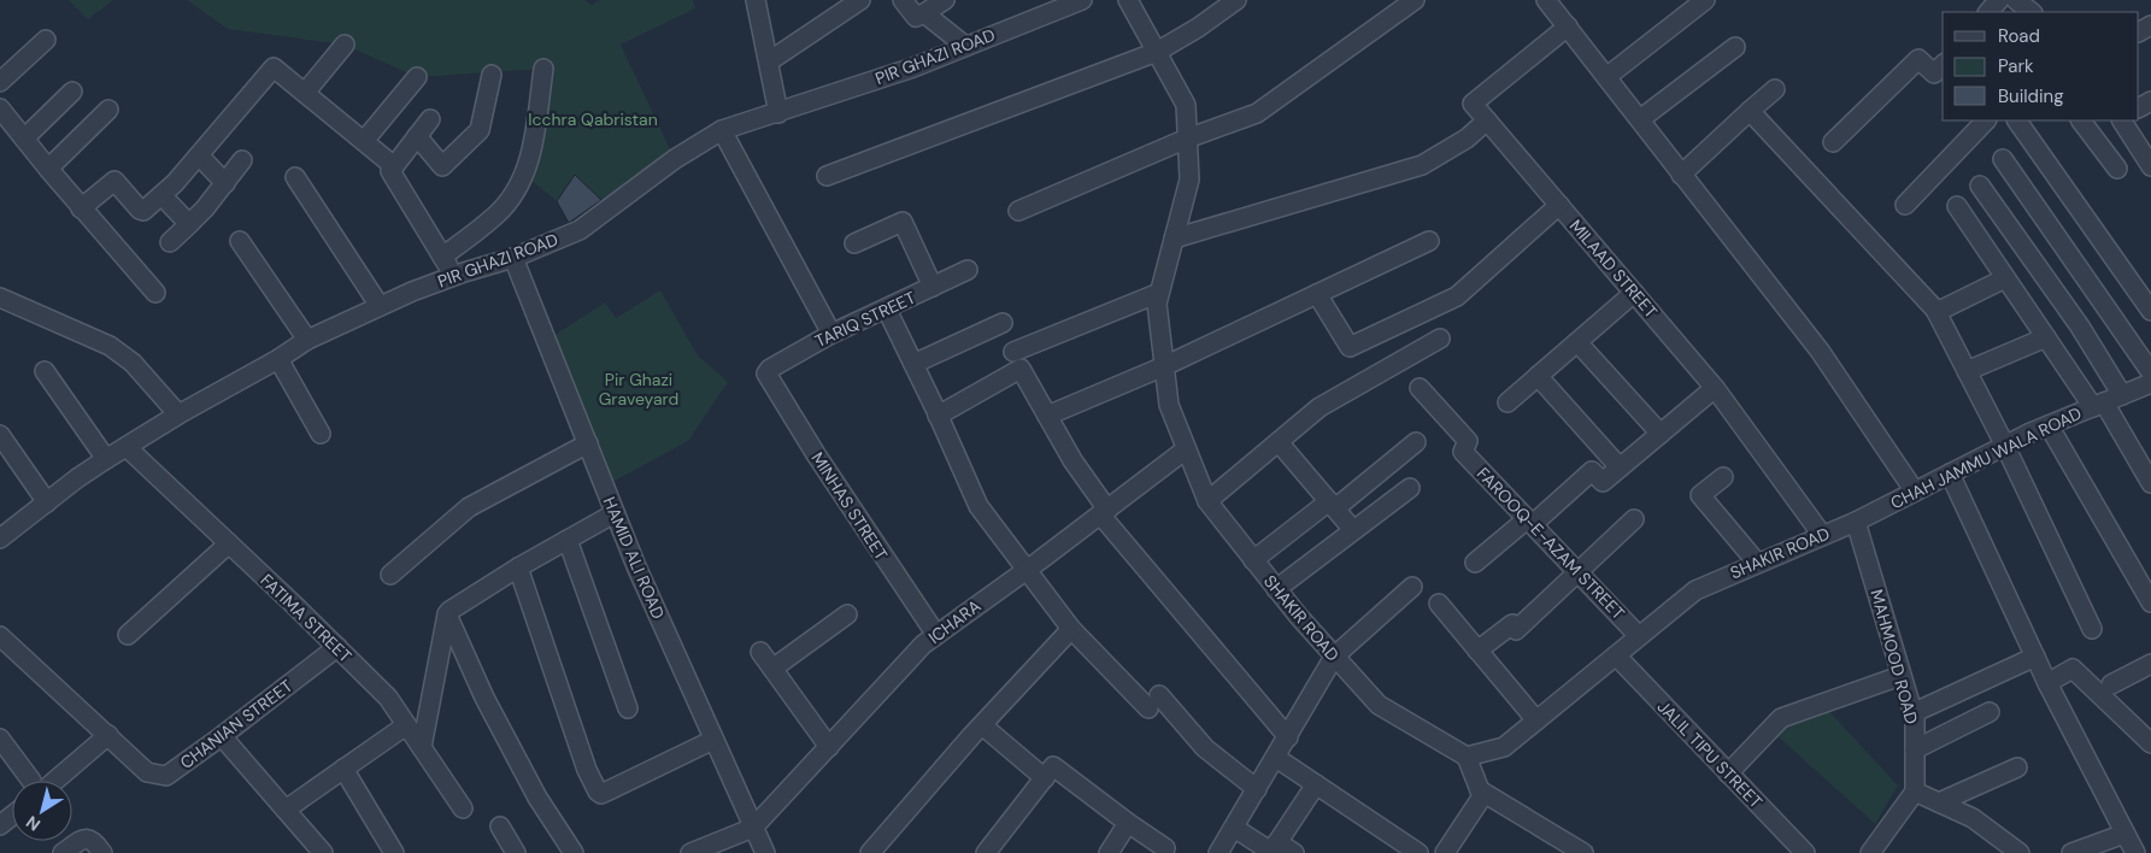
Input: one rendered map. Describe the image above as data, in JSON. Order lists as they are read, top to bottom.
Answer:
{
  "streets": {
    "street": [
      "PIR GHAZI ROAD",
      "MILAAD STREET",
      "TARIQ STREET",
      "CHAH JAMMU WALA ROAD",
      "MINHAS STREET",
      "FAROOQ-E-AZAM STREET",
      "SHAKIR ROAD",
      "HAMID ALI ROAD",
      "FATIMA STREET",
      "ICHARA",
      "MAHMOOD ROAD",
      "CHANIAN STREET",
      "JALIL TIPU STREET"
    ]
  },
  "crossings": [
    ["PIR GHAZI ROAD", "HAMID ALI ROAD"],
    ["PIR GHAZI ROAD", "FATIMA STREET"],
    ["MILAAD STREET", "SHAKIR ROAD"],
    ["TARIQ STREET", "MINHAS STREET"],
    ["CHAH JAMMU WALA ROAD", "SHAKIR ROAD"],
    ["CHAH JAMMU WALA ROAD", "MAHMOOD ROAD"],
    ["MINHAS STREET", "ICHARA"],
    ["FAROOQ-E-AZAM STREET", "SHAKIR ROAD"],
    ["SHAKIR ROAD", "ICHARA"],
    ["SHAKIR ROAD", "MAHMOOD ROAD"],
    ["SHAKIR ROAD", "JALIL TIPU STREET"],
    ["HAMID ALI ROAD", "ICHARA"],
    ["FATIMA STREET", "CHANIAN STREET"]
  ],
  "parks": ["Icchra Qabristan", "Pir Ghazi Graveyard"],
  "legend": ["Road", "Park", "Building"],
  "north": "bottom left"
}
